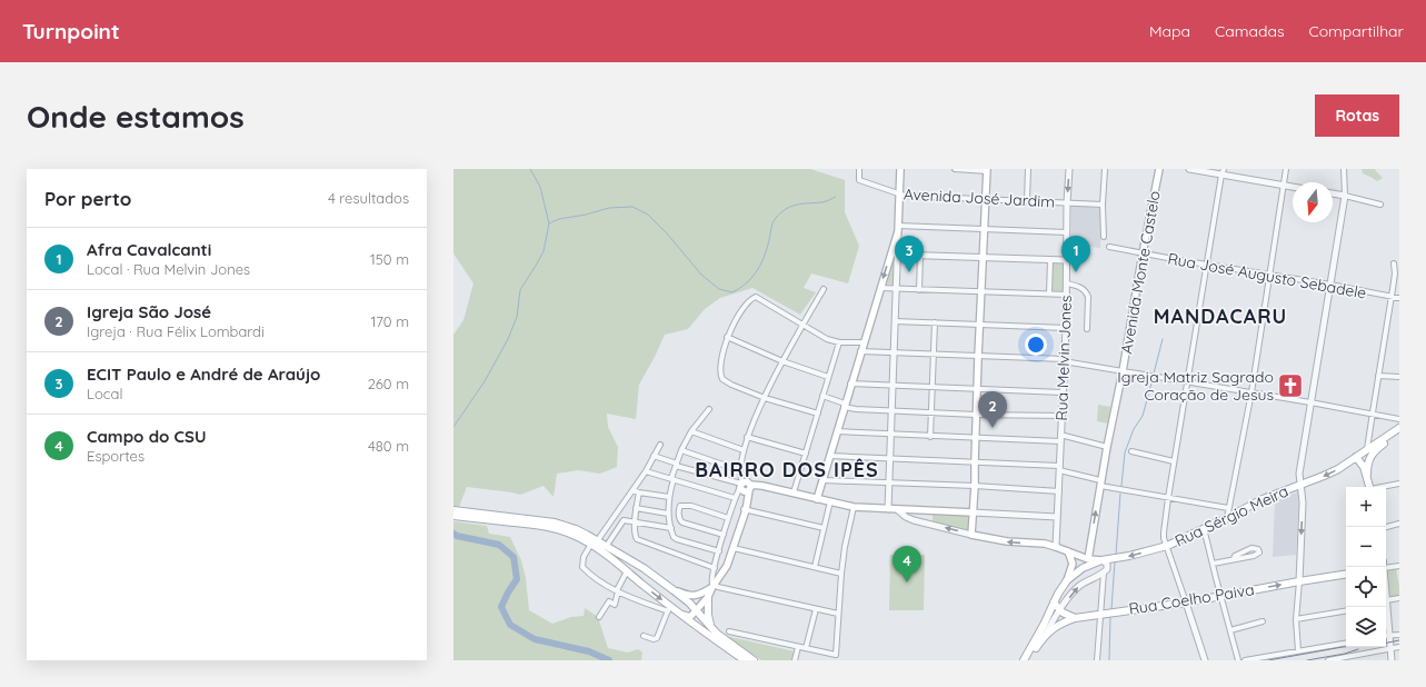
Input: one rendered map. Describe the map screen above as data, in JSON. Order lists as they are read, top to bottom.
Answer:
{
  "streets": {
    "main road": ["Avenida Monte Castelo", "Rua Sérgio Meira", "Rua Coelho Paiva"],
    "street": ["Avenida José Jardim", "Rua José Augusto Sebadele", "Rua Melvin Jones"]
  },
  "crossings": [
    ["Avenida José Jardim", "Rua Melvin Jones"],
    ["Avenida Monte Castelo", "Rua José Augusto Sebadele"]
  ],
  "districts": ["MANDACARU", "BAIRRO DOS IPÊS"],
  "places": {
    "church": ["Igreja Matriz Sagrado Coração de Jesus"]
  },
  "north": "bottom",
  "page": {
    "header": "Turnpoint",
    "nav": ["Mapa", "Camadas", "Compartilhar"],
    "buttons": "Rotas",
    "title": "Onde estamos",
    "heading": ["Por perto", "4 resultados"],
    "list": [
      {
        "mark": "1",
        "name": "Afra Cavalcanti",
        "note": "Local · Rua Melvin Jones",
        "value": "150 m"
      },
      {
        "mark": "2",
        "name": "Igreja São José",
        "note": "Igreja · Rua Félix Lombardi",
        "value": "170 m"
      },
      {
        "mark": "3",
        "name": "ECIT Paulo e André de Araújo",
        "note": "Local",
        "value": "260 m"
      },
      {
        "mark": "4",
        "name": "Campo do CSU",
        "note": "Esportes",
        "value": "480 m"
      }
    ],
    "pins": [
      "1",
      "3",
      "2",
      "4"
    ],
    "map_buttons": ["+", "−"]
  }
}
